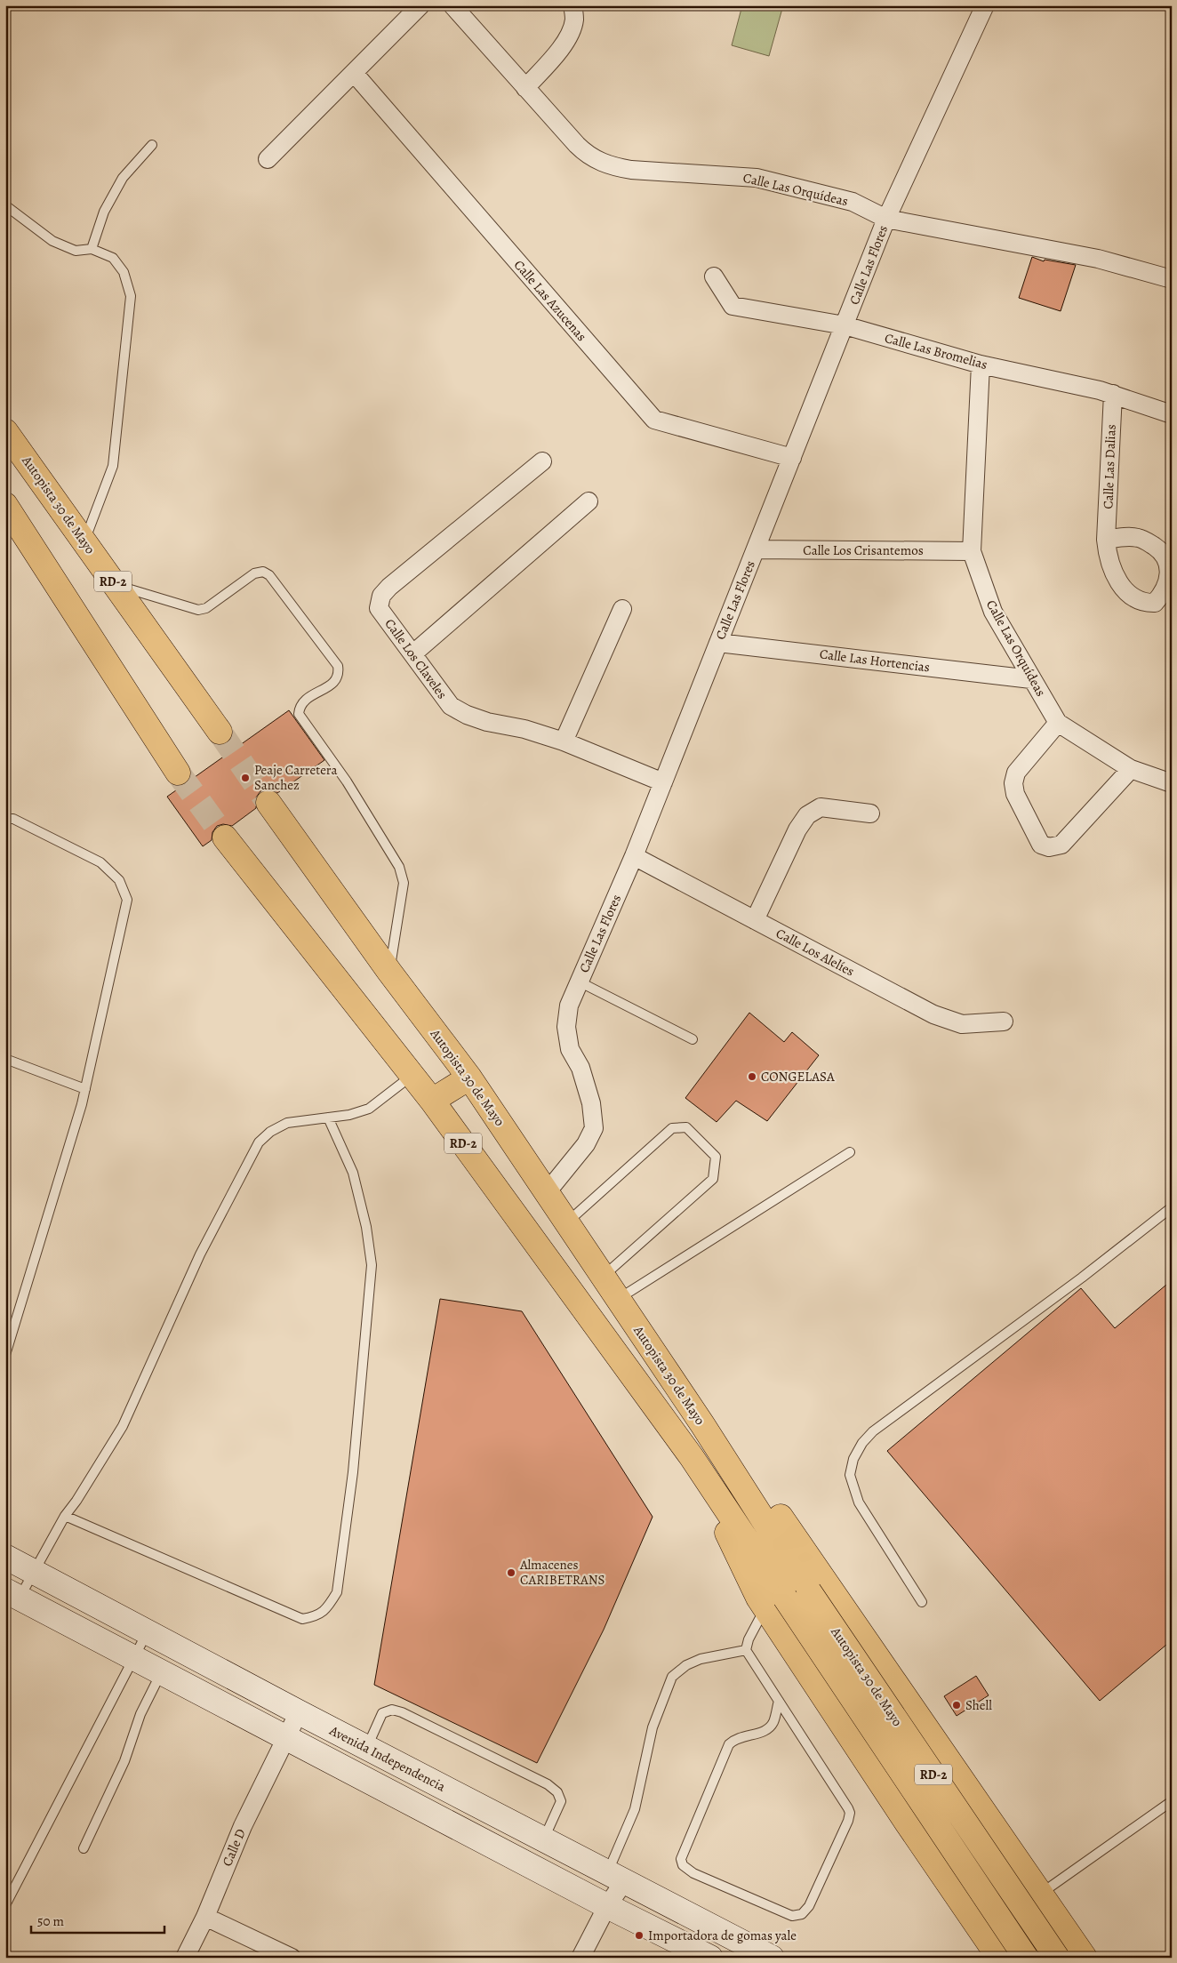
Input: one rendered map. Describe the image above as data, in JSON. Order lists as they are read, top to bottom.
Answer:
{
  "streets": {
    "highway": ["Autopista 30 de Mayo", "RD-2"],
    "street": [
      "Calle Las Orquídeas",
      "Calle Las Flores",
      "Calle Las Azucenas",
      "Calle Las Bromelias",
      "Calle Las Dalias",
      "Calle Los Crisantemos",
      "Calle Los Claveles",
      "Calle Las Hortencias",
      "Calle Los Alelíes",
      "Avenida Independencia",
      "Calle D"
    ]
  },
  "crossings": [
    ["Calle Las Orquídeas", "Calle Las Flores"],
    ["Calle Las Orquídeas", "Calle Las Bromelias"],
    ["Calle Las Orquídeas", "Calle Los Crisantemos"],
    ["Calle Las Orquídeas", "Calle Las Hortencias"],
    ["Calle Las Flores", "Calle Las Azucenas"],
    ["Calle Las Flores", "Calle Las Bromelias"],
    ["Calle Las Flores", "Autopista 30 de Mayo"],
    ["Calle Las Flores", "Calle Los Crisantemos"],
    ["Calle Las Flores", "Calle Los Claveles"],
    ["Calle Las Flores", "Calle Las Hortencias"],
    ["Calle Las Flores", "Calle Los Alelíes"],
    ["Calle Las Bromelias", "Calle Las Dalias"],
    ["Avenida Independencia", "Calle D"]
  ],
  "places": [
    "Peaje Carretera Sanchez",
    "CONGELASA",
    "Almacenes CARIBETRANS",
    "Shell",
    "Importadora de gomas yale"
  ],
  "scale_bar": "50 m"
}
